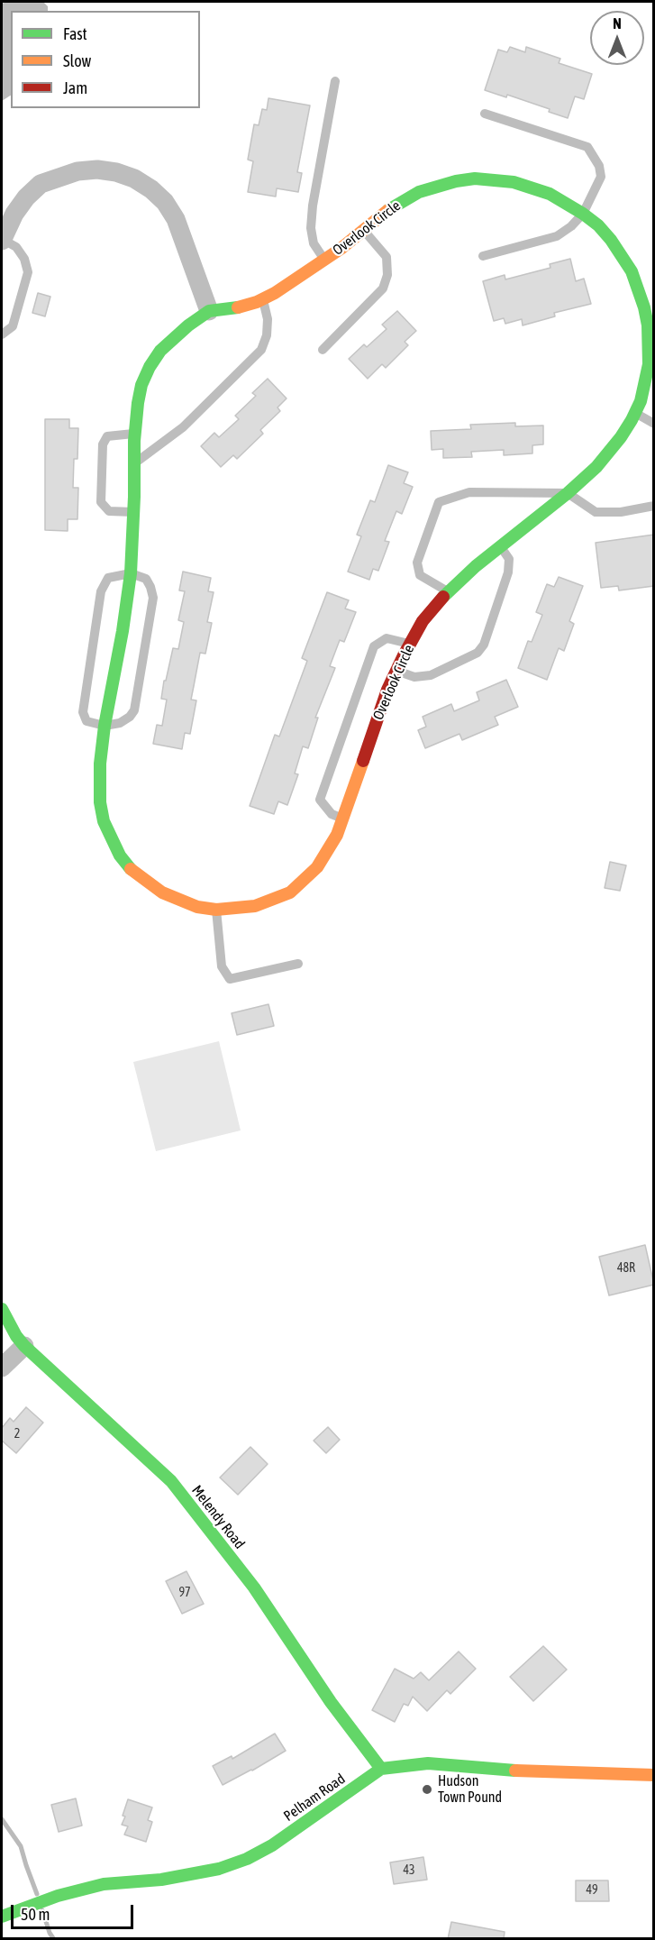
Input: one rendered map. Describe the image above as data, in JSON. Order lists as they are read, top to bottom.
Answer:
{
  "streets": {
    "street": ["Overlook Circle", "Melendy Road", "Pelham Road"]
  },
  "crossings": [
    ["Melendy Road", "Pelham Road"]
  ],
  "places": ["Hudson Town Pound"],
  "house_numbers": [
    "48R",
    "2",
    "97",
    "43",
    "49"
  ],
  "legend": ["Fast", "Slow", "Jam"],
  "scale_bar": "50 m",
  "north": "top"
}
